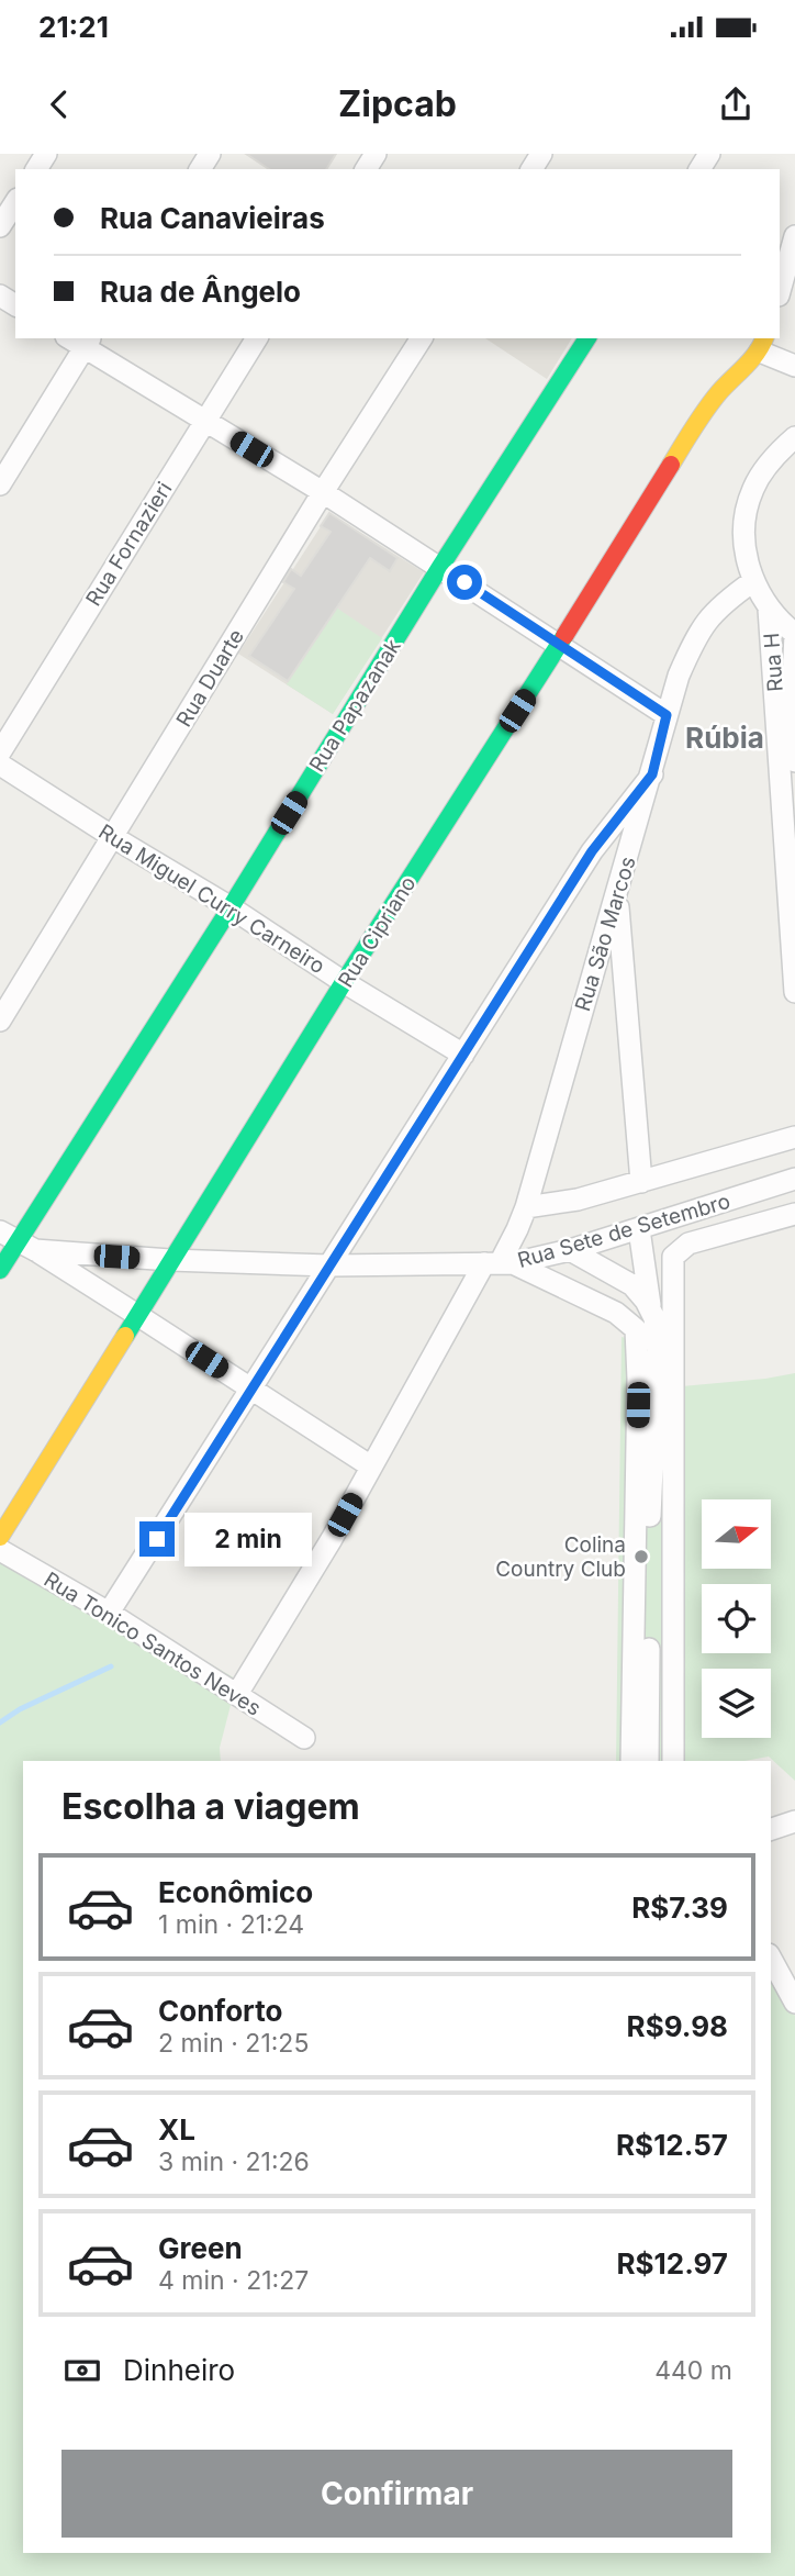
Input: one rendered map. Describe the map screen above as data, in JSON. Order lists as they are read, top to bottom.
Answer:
{
  "streets": {
    "street": [
      "Rua Fornazieri",
      "Rua H",
      "Rua Duarte",
      "Rua Papazanak",
      "Rua Miguel Curry Carneiro",
      "Rua Cipriano",
      "Rua São Marcos",
      "Rua Sete de Setembro",
      "Rua Tonico Santos Neves"
    ]
  },
  "crossings": [
    ["Rua Duarte", "Rua Miguel Curry Carneiro"],
    ["Rua Papazanak", "Rua Miguel Curry Carneiro"],
    ["Rua Papazanak", "Rua Sete de Setembro"],
    ["Rua Miguel Curry Carneiro", "Rua Cipriano"],
    ["Rua Cipriano", "Rua Sete de Setembro"],
    ["Rua São Marcos", "Rua Sete de Setembro"],
    ["Rua São Marcos", "Rua Tonico Santos Neves"]
  ],
  "districts": ["Rúbia"],
  "places": ["Colina Country Club"],
  "north": "right",
  "page": {
    "status": "21:21",
    "header": "Zipcab",
    "banner": ["Rua Canavieiras", "Rua de Ângelo"],
    "bubble": "2 min",
    "heading": "Escolha a viagem",
    "list": [
      {
        "name": "Econômico",
        "note": "1 min · 21:24",
        "value": "R$7.39"
      },
      {
        "name": "Conforto",
        "note": "2 min · 21:25",
        "value": "R$9.98"
      },
      {
        "name": "XL",
        "note": "3 min · 21:26",
        "value": "R$12.57"
      },
      {
        "name": "Green",
        "note": "4 min · 21:27",
        "value": "R$12.97"
      }
    ],
    "pay": ["Dinheiro", "440 m"],
    "buttons": "Confirmar"
  }
}
